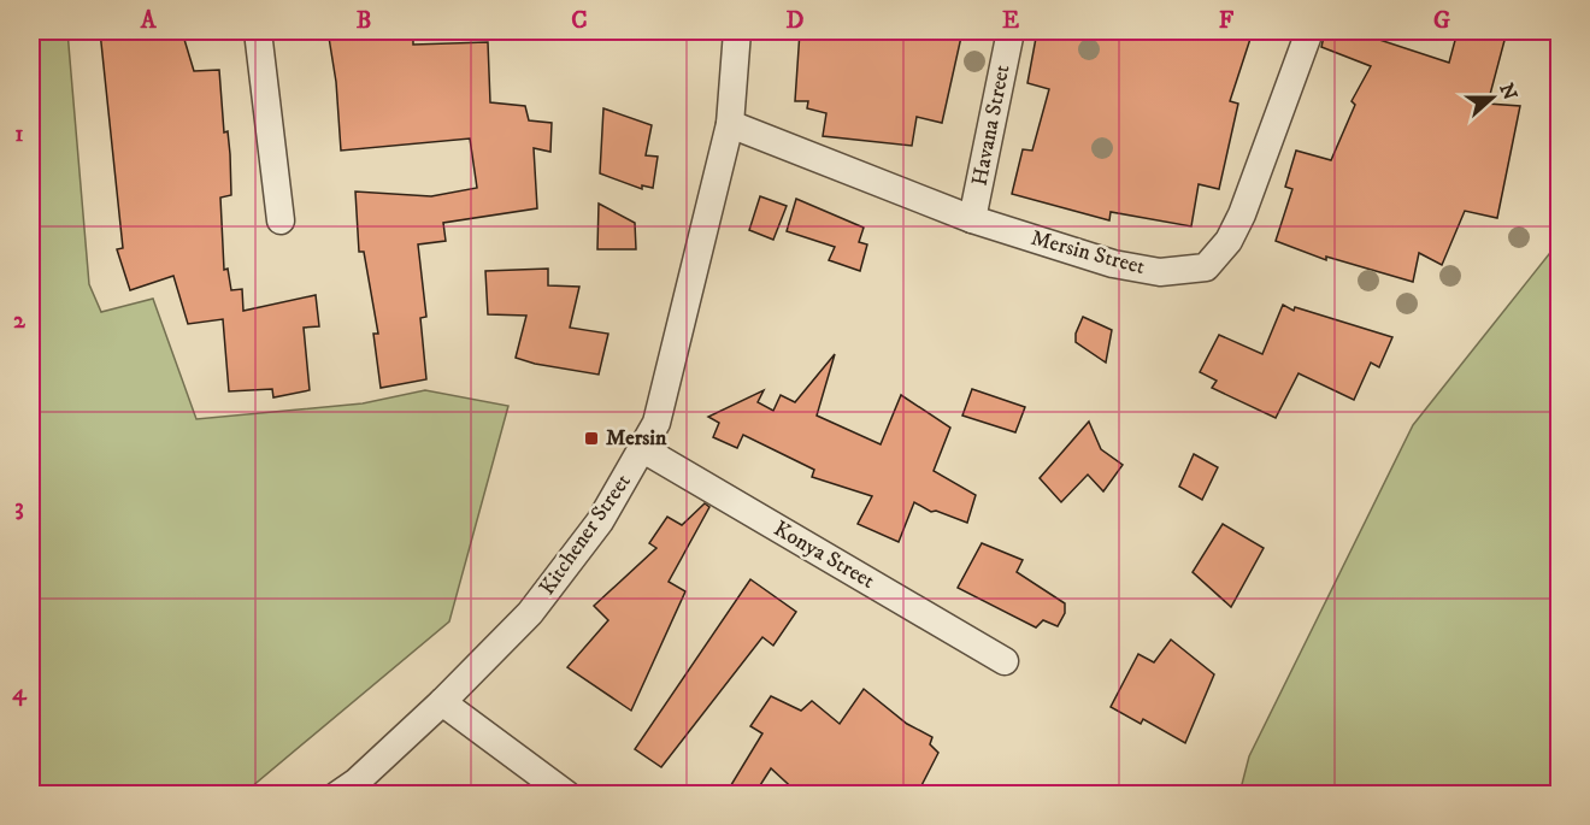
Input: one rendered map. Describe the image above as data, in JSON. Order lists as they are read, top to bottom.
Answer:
{
  "streets": {
    "street": [
      "Havana Street",
      "Mersin Street",
      "Kitchener Street",
      "Konya Street"
    ]
  },
  "crossings": [
    ["Havana Street", "Mersin Street"],
    ["Mersin Street", "Kitchener Street"],
    ["Kitchener Street", "Konya Street"]
  ],
  "places": {
    "transit": ["Mersin"]
  },
  "north": "right",
  "grid": {
    "columns": [
      "A",
      "B",
      "C",
      "D",
      "E",
      "F",
      "G"
    ],
    "rows": [
      "1",
      "2",
      "3",
      "4"
    ]
  }
}
